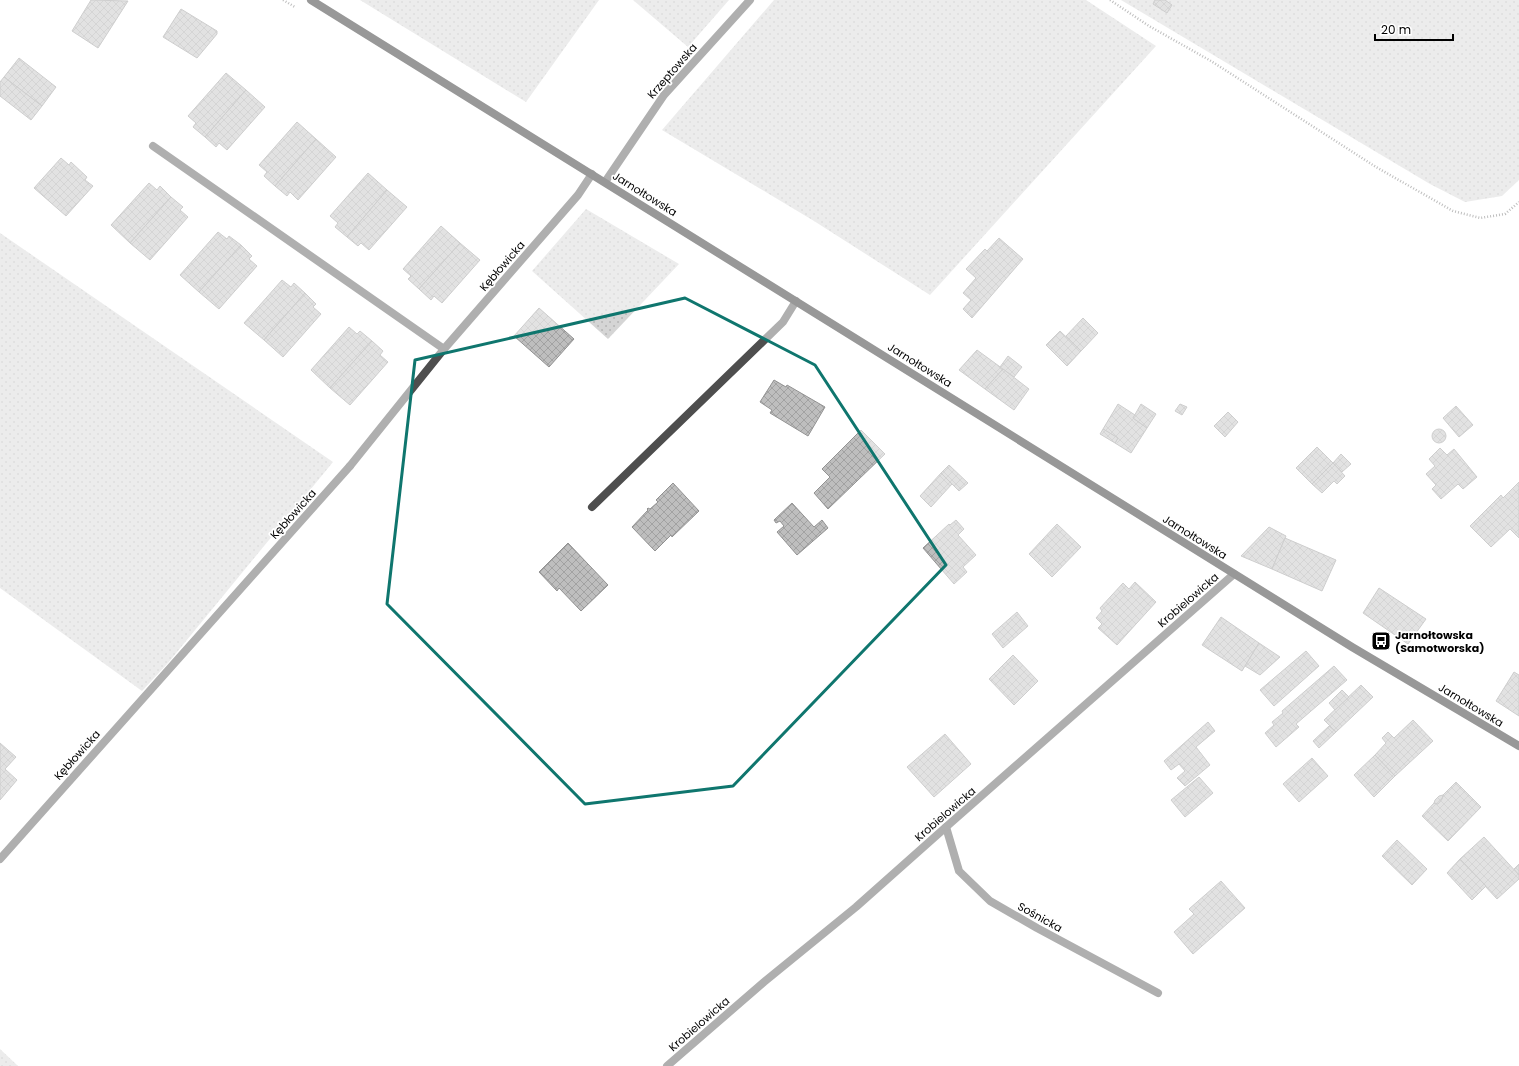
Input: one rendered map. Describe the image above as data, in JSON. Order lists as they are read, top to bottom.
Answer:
{
  "streets": {
    "street": [
      "Krzeptowska",
      "Jarnołtowska",
      "Kębłowicka",
      "Krobielowicka",
      "Sośnicka"
    ]
  },
  "crossings": [
    ["Krzeptowska", "Jarnołtowska"],
    ["Jarnołtowska", "Kębłowicka"],
    ["Jarnołtowska", "Krobielowicka"],
    ["Krobielowicka", "Sośnicka"]
  ],
  "places": {
    "bus stop": ["Jarnołtowska (Samotworska)"]
  },
  "scale_bar": "20 m"
}
